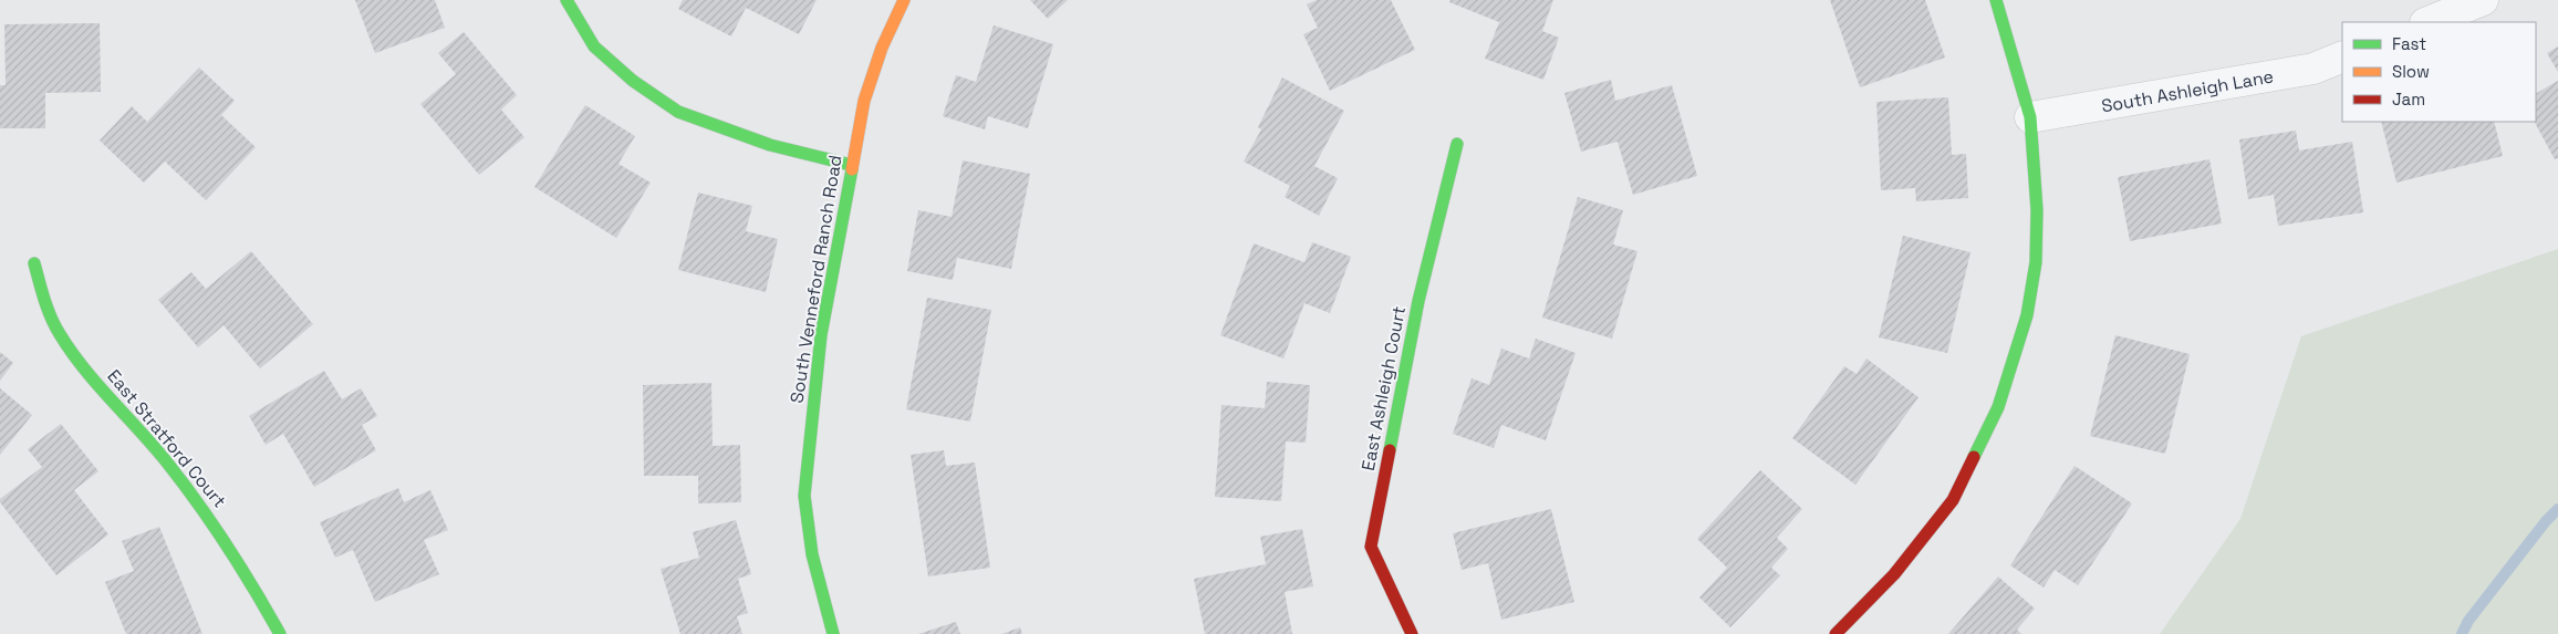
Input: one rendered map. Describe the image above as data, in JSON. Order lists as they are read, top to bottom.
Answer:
{
  "streets": {
    "street": [
      "South Ashleigh Lane",
      "South Venneford Ranch Road",
      "East Ashleigh Court",
      "East Stratford Court"
    ]
  },
  "legend": ["Fast", "Slow", "Jam"]
}
